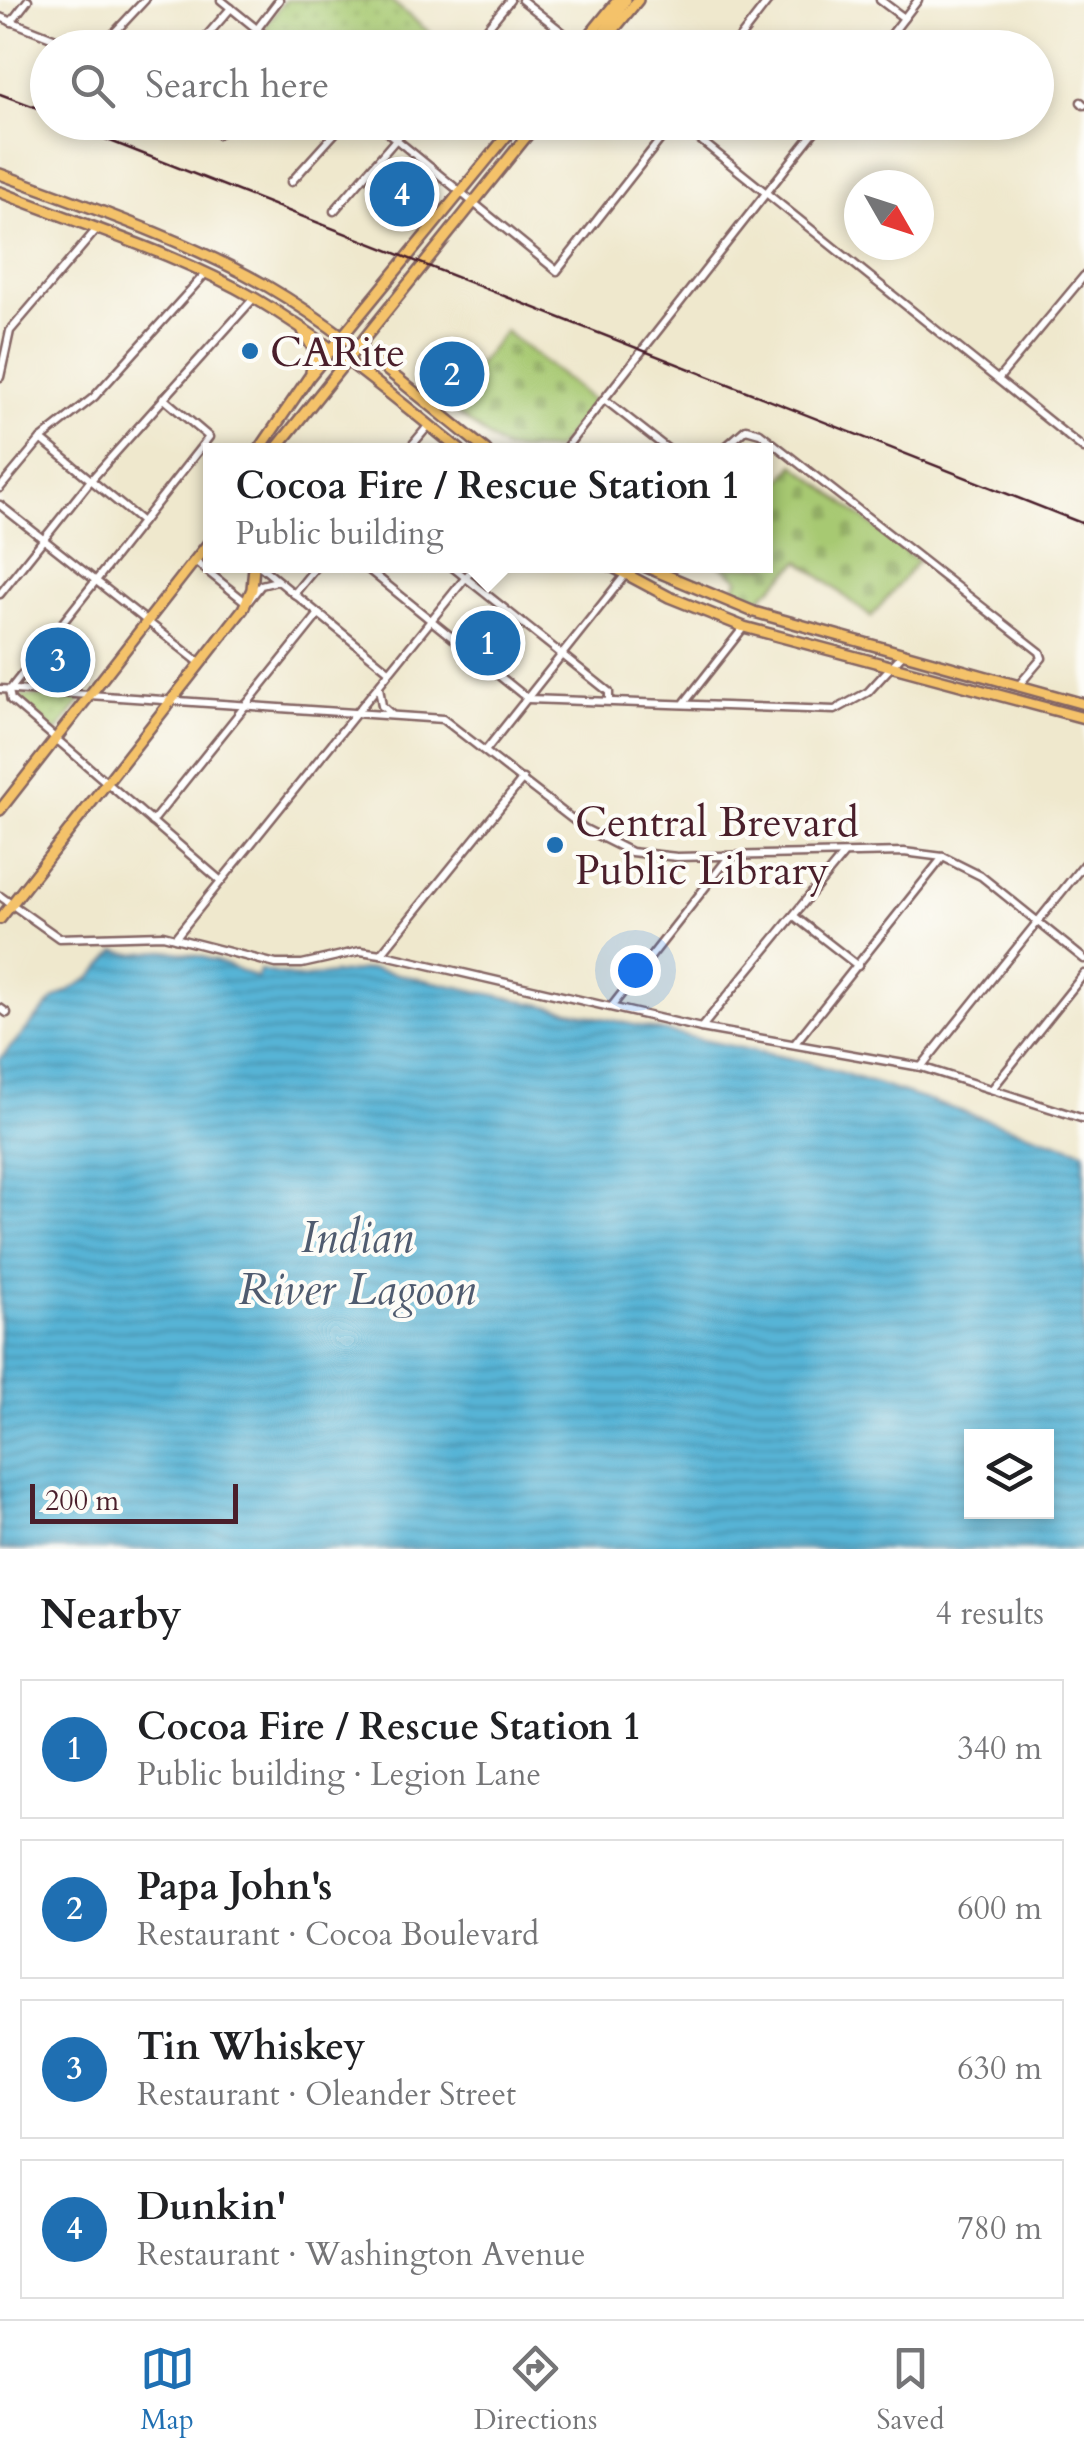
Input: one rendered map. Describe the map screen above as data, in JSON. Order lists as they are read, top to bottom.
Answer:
{
  "water": ["Indian River Lagoon"],
  "places": ["CARite", "Central Brevard Public Library"],
  "scale_bar": "200 m",
  "north": "bottom right",
  "page": {
    "search": "Search here",
    "pins": [
      "4",
      "2",
      "1",
      "3"
    ],
    "popup": ["Cocoa Fire / Rescue Station 1", "Public building"],
    "scale": "200 m",
    "heading": ["Nearby", "4 results"],
    "list": [
      {
        "mark": "1",
        "name": "Cocoa Fire / Rescue Station 1",
        "note": "Public building · Legion Lane",
        "value": "340 m"
      },
      {
        "mark": "2",
        "name": "Papa John's",
        "note": "Restaurant · Cocoa Boulevard",
        "value": "600 m"
      },
      {
        "mark": "3",
        "name": "Tin Whiskey",
        "note": "Restaurant · Oleander Street",
        "value": "630 m"
      },
      {
        "mark": "4",
        "name": "Dunkin'",
        "note": "Restaurant · Washington Avenue",
        "value": "780 m"
      }
    ],
    "nav": ["Map", "Directions", "Saved"]
  }
}
